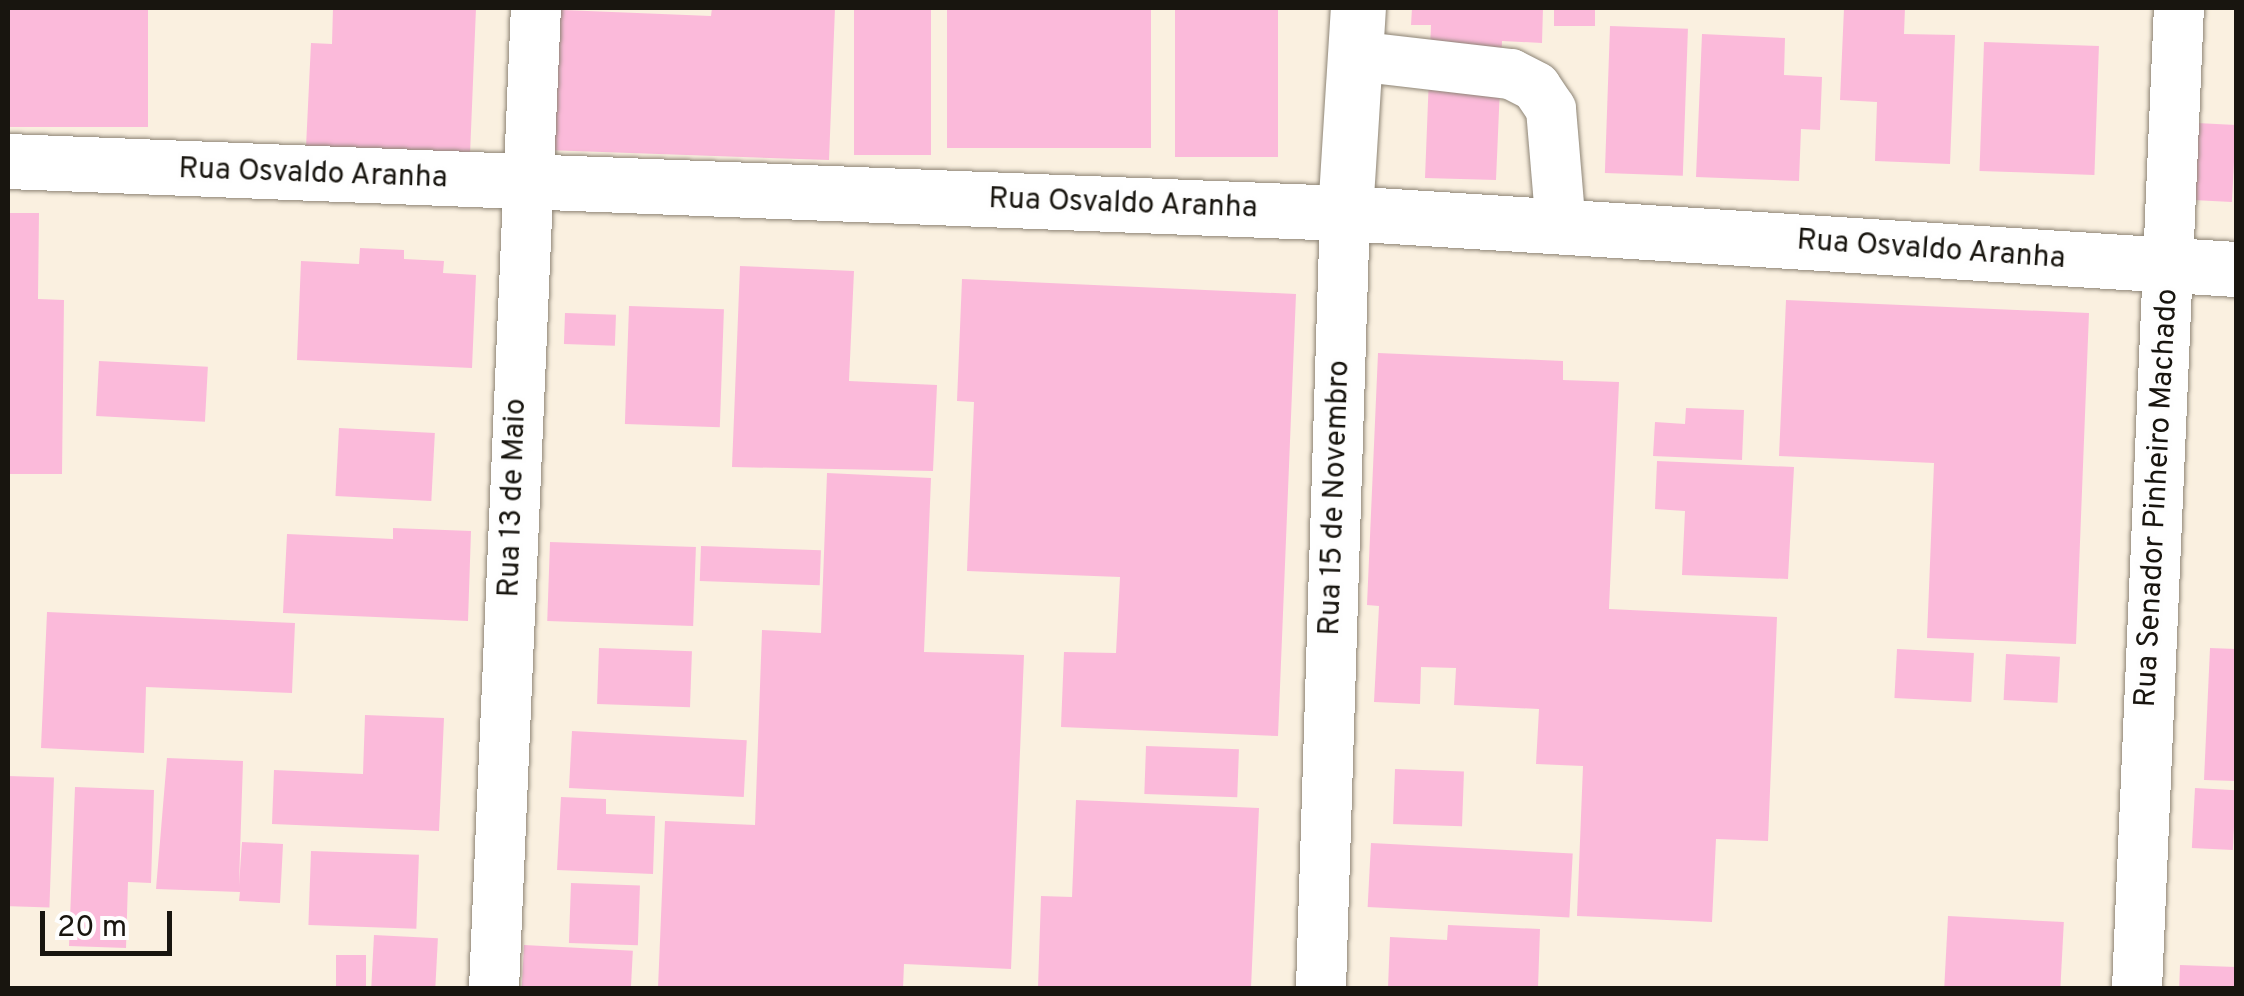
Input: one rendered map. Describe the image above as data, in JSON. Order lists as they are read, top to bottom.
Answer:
{
  "streets": {
    "main road": ["Rua Osvaldo Aranha", "Rua 15 de Novembro"],
    "street": ["Rua 13 de Maio", "Rua Senador Pinheiro Machado"]
  },
  "crossings": [
    ["Rua Osvaldo Aranha", "Rua 13 de Maio"],
    ["Rua Osvaldo Aranha", "Rua 15 de Novembro"],
    ["Rua Osvaldo Aranha", "Rua Senador Pinheiro Machado"]
  ],
  "scale_bar": "20 m"
}
